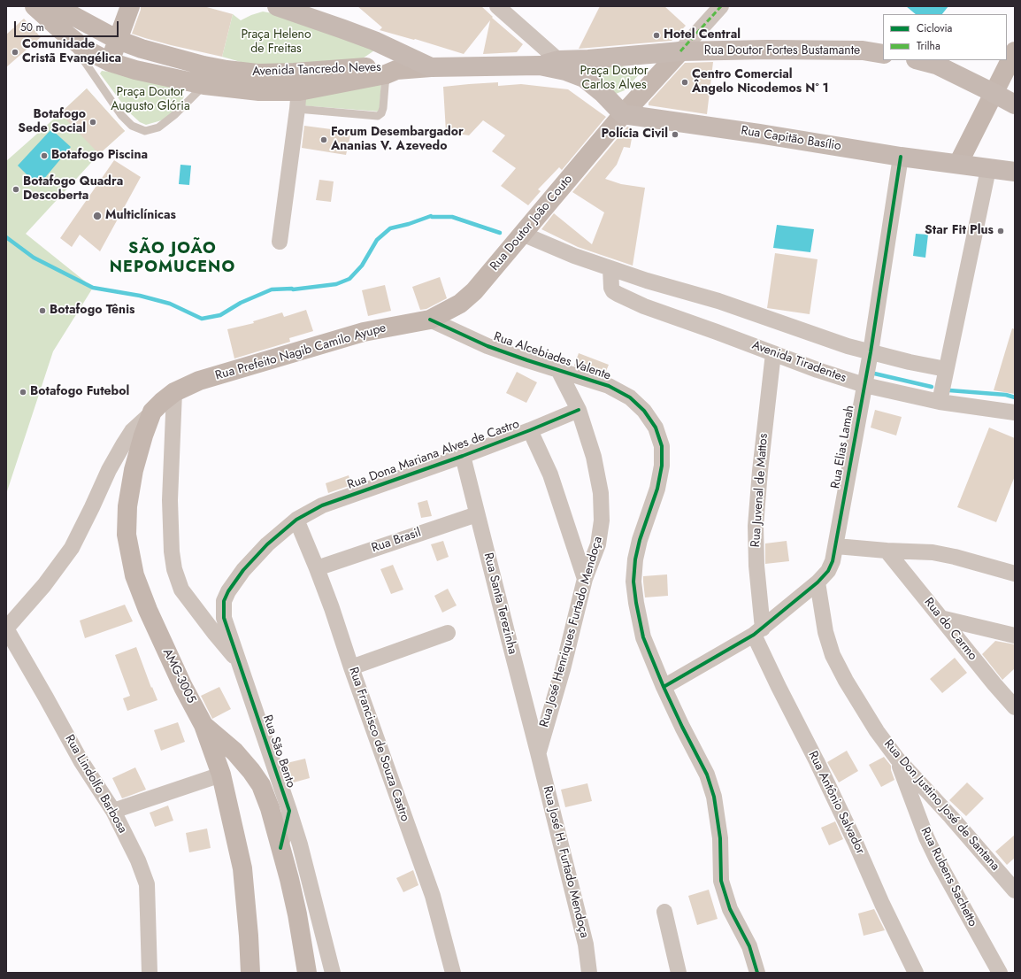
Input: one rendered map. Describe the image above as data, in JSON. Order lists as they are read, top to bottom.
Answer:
{
  "streets": {
    "main road": [
      "Rua Doutor Fortes Bustamante",
      "Avenida Tancredo Neves",
      "Rua Capitão Basílio",
      "Rua Doutor João Couto",
      "Rua Prefeito Nagib Camilo Ayupe",
      "AMG-3005"
    ],
    "street": [
      "Rua Alcebiades Valente",
      "Avenida Tiradentes",
      "Rua Elias Lamah",
      "Rua Dona Mariana Alves de Castro",
      "Rua Juvenal de Mattos",
      "Rua Brasil",
      "Rua Santa Terezinha",
      "Rua do Carmo",
      "Rua José Henriques Furtado Mendoça",
      "Rua Francisco de Souza Castro",
      "Rua São Bento",
      "Rua Lindolfo Barbosa",
      "Rua Antônio Salvador",
      "Rua Don Justino José de Santana",
      "Rua José H. Furtado Mendoça",
      "Rua Rubens Sachetto"
    ]
  },
  "crossings": [
    ["Rua Doutor Fortes Bustamante", "Avenida Tancredo Neves"],
    ["Rua Doutor Fortes Bustamante", "Rua Doutor João Couto"],
    ["Rua Capitão Basílio", "Rua Doutor João Couto"],
    ["Rua Capitão Basílio", "Rua Elias Lamah"],
    ["Rua Doutor João Couto", "Rua Prefeito Nagib Camilo Ayupe"],
    ["Rua Doutor João Couto", "Rua Alcebiades Valente"],
    ["Rua Prefeito Nagib Camilo Ayupe", "Rua Alcebiades Valente"],
    ["Rua Prefeito Nagib Camilo Ayupe", "AMG-3005"],
    ["Rua Alcebiades Valente", "Rua Elias Lamah"],
    ["Rua Alcebiades Valente", "Rua José Henriques Furtado Mendoça"],
    ["Avenida Tiradentes", "Rua Elias Lamah"],
    ["Avenida Tiradentes", "Rua Juvenal de Mattos"],
    ["Rua Elias Lamah", "Rua Juvenal de Mattos"],
    ["Rua Elias Lamah", "Rua Antônio Salvador"],
    ["Rua Elias Lamah", "Rua Don Justino José de Santana"],
    ["Rua Dona Mariana Alves de Castro", "Rua Santa Terezinha"],
    ["Rua Dona Mariana Alves de Castro", "Rua José Henriques Furtado Mendoça"],
    ["Rua Dona Mariana Alves de Castro", "Rua Francisco de Souza Castro"],
    ["Rua Dona Mariana Alves de Castro", "Rua São Bento"],
    ["Rua Juvenal de Mattos", "Rua Antônio Salvador"],
    ["Rua Brasil", "Rua Santa Terezinha"],
    ["Rua Brasil", "Rua Francisco de Souza Castro"],
    ["Rua Santa Terezinha", "Rua José Henriques Furtado Mendoça"],
    ["Rua Santa Terezinha", "Rua José H. Furtado Mendoça"],
    ["Rua José Henriques Furtado Mendoça", "Rua José H. Furtado Mendoça"],
    ["Rua Don Justino José de Santana", "Rua Rubens Sachetto"]
  ],
  "districts": ["SÃO JOÃO NEPOMUCENO"],
  "parks": ["Praça Heleno de Freitas", "Praça Doutor Carlos Alves", "Praça Doutor Augusto Glória"],
  "places": [
    "Hotel Central",
    "Comunidade Cristã Evangélica",
    "Centro Comercial Ângelo Nicodemos Nº 1",
    "Botafogo Sede Social",
    "Polícia Civil",
    "Forum Desembargador Ananias V. Azevedo",
    "Botafogo Piscina",
    "Botafogo Quadra Descoberta",
    "Multiclínicas",
    "Star Fit Plus",
    "Botafogo Tênis",
    "Botafogo Futebol"
  ],
  "legend": ["Ciclovia", "Trilha"],
  "scale_bar": "50 m"
}
